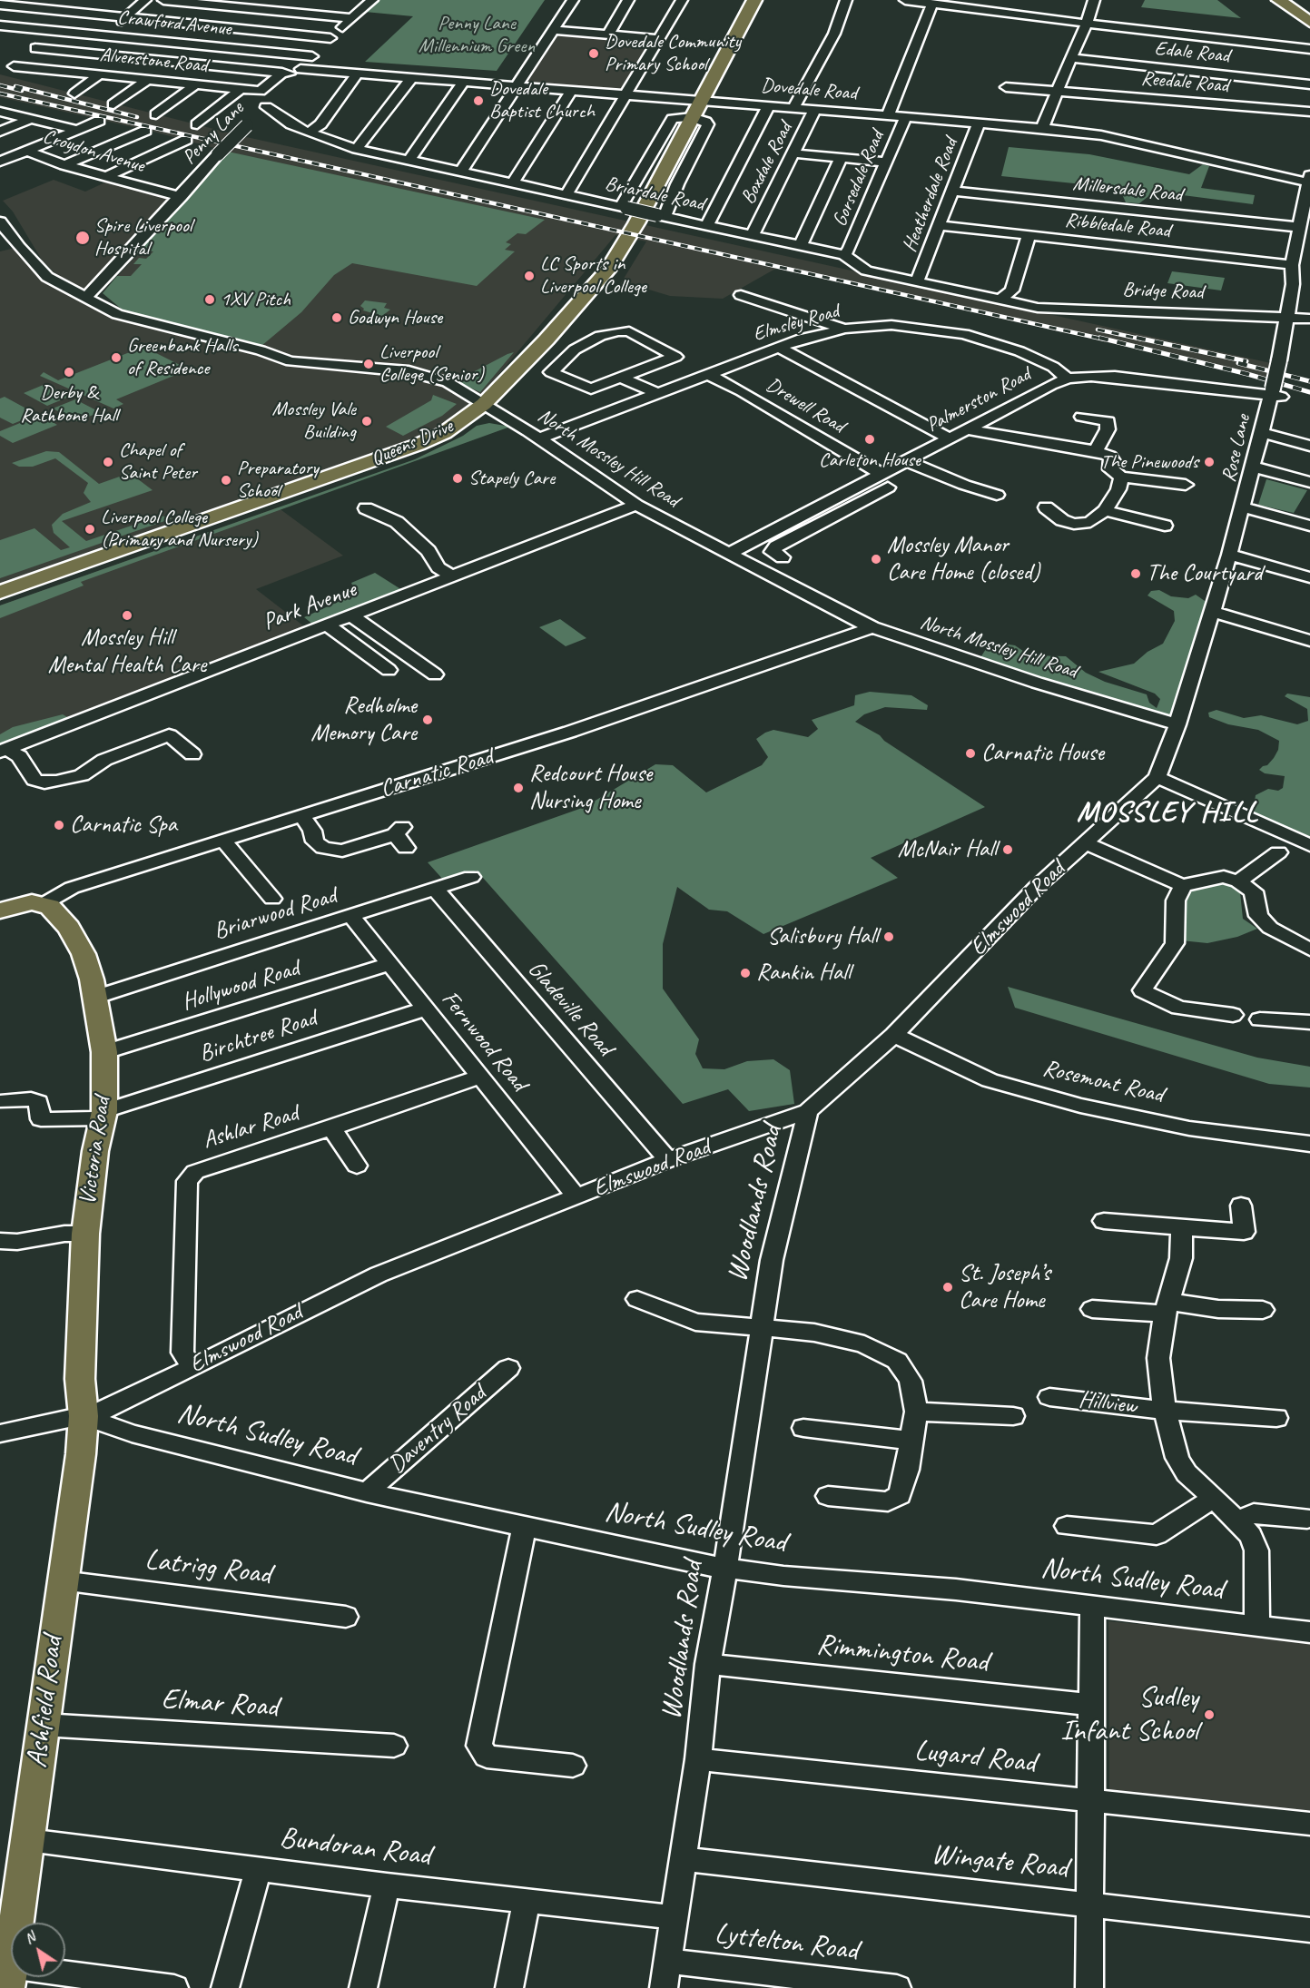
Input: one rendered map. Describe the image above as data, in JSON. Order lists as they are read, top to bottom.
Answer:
{
  "streets": {
    "main road": [
      "Queens Drive",
      "Carnatic Road",
      "Victoria Road",
      "Ashfield Road"
    ],
    "street": [
      "Crawford Avenue",
      "Edale Road",
      "Alverstone Road",
      "Reedale Road",
      "Dovedale Road",
      "Penny Lane",
      "Croydon Avenue",
      "Boxdale Road",
      "Gorsedale Road",
      "Millersdale Road",
      "Briardale Road",
      "Heatherdale Road",
      "Ribbledale Road",
      "Bridge Road",
      "Elmsley Road",
      "Palmerston Road",
      "Drewell Road",
      "Rose Lane",
      "North Mossley Hill Road",
      "Park Avenue",
      "Elmswood Road",
      "Briarwood Road",
      "Hollywood Road",
      "Gladeville Road",
      "Birchtree Road",
      "Fernwood Road",
      "Rosemont Road",
      "Ashlar Road",
      "Woodlands Road",
      "Hillview",
      "Daventry Road",
      "North Sudley Road",
      "Latrigg Road",
      "Rimmington Road",
      "Elmar Road",
      "Lugard Road",
      "Bundoran Road",
      "Wingate Road",
      "Lyttelton Road"
    ]
  },
  "crossings": [
    ["Crawford Avenue", "Penny Lane"],
    ["Alverstone Road", "Dovedale Road"],
    ["Dovedale Road", "Penny Lane"],
    ["Dovedale Road", "Boxdale Road"],
    ["Dovedale Road", "Gorsedale Road"],
    ["Dovedale Road", "Heatherdale Road"],
    ["Dovedale Road", "Queens Drive"],
    ["Dovedale Road", "Rose Lane"],
    ["Penny Lane", "Croydon Avenue"],
    ["Penny Lane", "Briardale Road"],
    ["Penny Lane", "North Mossley Hill Road"],
    ["Boxdale Road", "Briardale Road"],
    ["Gorsedale Road", "Briardale Road"],
    ["Millersdale Road", "Heatherdale Road"],
    ["Millersdale Road", "Rose Lane"],
    ["Briardale Road", "Heatherdale Road"],
    ["Briardale Road", "Bridge Road"],
    ["Heatherdale Road", "Ribbledale Road"],
    ["Ribbledale Road", "Rose Lane"],
    ["Bridge Road", "Rose Lane"],
    ["Elmsley Road", "Palmerston Road"],
    ["Elmsley Road", "Drewell Road"],
    ["Elmsley Road", "North Mossley Hill Road"],
    ["Palmerston Road", "Drewell Road"],
    ["Palmerston Road", "Rose Lane"],
    ["Palmerston Road", "North Mossley Hill Road"],
    ["Queens Drive", "North Mossley Hill Road"],
    ["Rose Lane", "North Mossley Hill Road"],
    ["Rose Lane", "Elmswood Road"],
    ["North Mossley Hill Road", "Park Avenue"],
    ["North Mossley Hill Road", "Carnatic Road"],
    ["North Mossley Hill Road", "Elmswood Road"],
    ["Carnatic Road", "Victoria Road"],
    ["Elmswood Road", "Gladeville Road"],
    ["Elmswood Road", "Fernwood Road"],
    ["Elmswood Road", "Rosemont Road"],
    ["Elmswood Road", "Ashlar Road"],
    ["Elmswood Road", "Victoria Road"],
    ["Elmswood Road", "Woodlands Road"],
    ["Elmswood Road", "North Sudley Road"],
    ["Elmswood Road", "Ashfield Road"],
    ["Briarwood Road", "Gladeville Road"],
    ["Briarwood Road", "Fernwood Road"],
    ["Briarwood Road", "Victoria Road"],
    ["Hollywood Road", "Fernwood Road"],
    ["Hollywood Road", "Victoria Road"],
    ["Birchtree Road", "Fernwood Road"],
    ["Birchtree Road", "Victoria Road"],
    ["Fernwood Road", "Ashlar Road"],
    ["Victoria Road", "North Sudley Road"],
    ["Victoria Road", "Ashfield Road"],
    ["Woodlands Road", "North Sudley Road"],
    ["Woodlands Road", "Rimmington Road"],
    ["Woodlands Road", "Lugard Road"],
    ["Woodlands Road", "Bundoran Road"],
    ["Woodlands Road", "Wingate Road"],
    ["Woodlands Road", "Lyttelton Road"],
    ["Hillview", "North Sudley Road"],
    ["Daventry Road", "North Sudley Road"],
    ["North Sudley Road", "Ashfield Road"],
    ["Latrigg Road", "Ashfield Road"],
    ["Ashfield Road", "Elmar Road"],
    ["Ashfield Road", "Bundoran Road"]
  ],
  "districts": ["MOSSLEY HILL"],
  "parks": ["Penny Lane Millennium Green"],
  "places": [
    "Dovedale Community Primary School",
    "Dovedale Baptist Church",
    "Spire Liverpool Hospital",
    "LC Sports in Liverpool College",
    "1XV Pitch",
    "Godwyn House",
    "Greenbank Halls of Residence",
    "Liverpool College (Senior)",
    "Derby & Rathbone Hall",
    "Mossley Vale Building",
    "Carleton House",
    "Chapel of Saint Peter",
    "The Pinewoods",
    "Stapely Care",
    "Preparatory School",
    "Liverpool College (Primary and Nursery)",
    "Mossley Manor Care Home (closed)",
    "The Courtyard",
    "Mossley Hill Mental Health Care",
    "Redholme Memory Care",
    "Carnatic House",
    "Redcourt House Nursing Home",
    "Carnatic Spa",
    "McNair Hall",
    "Salisbury Hall",
    "Rankin Hall",
    "St. Joseph’s Care Home",
    "Sudley Infant School"
  ],
  "north": "top left"
}
